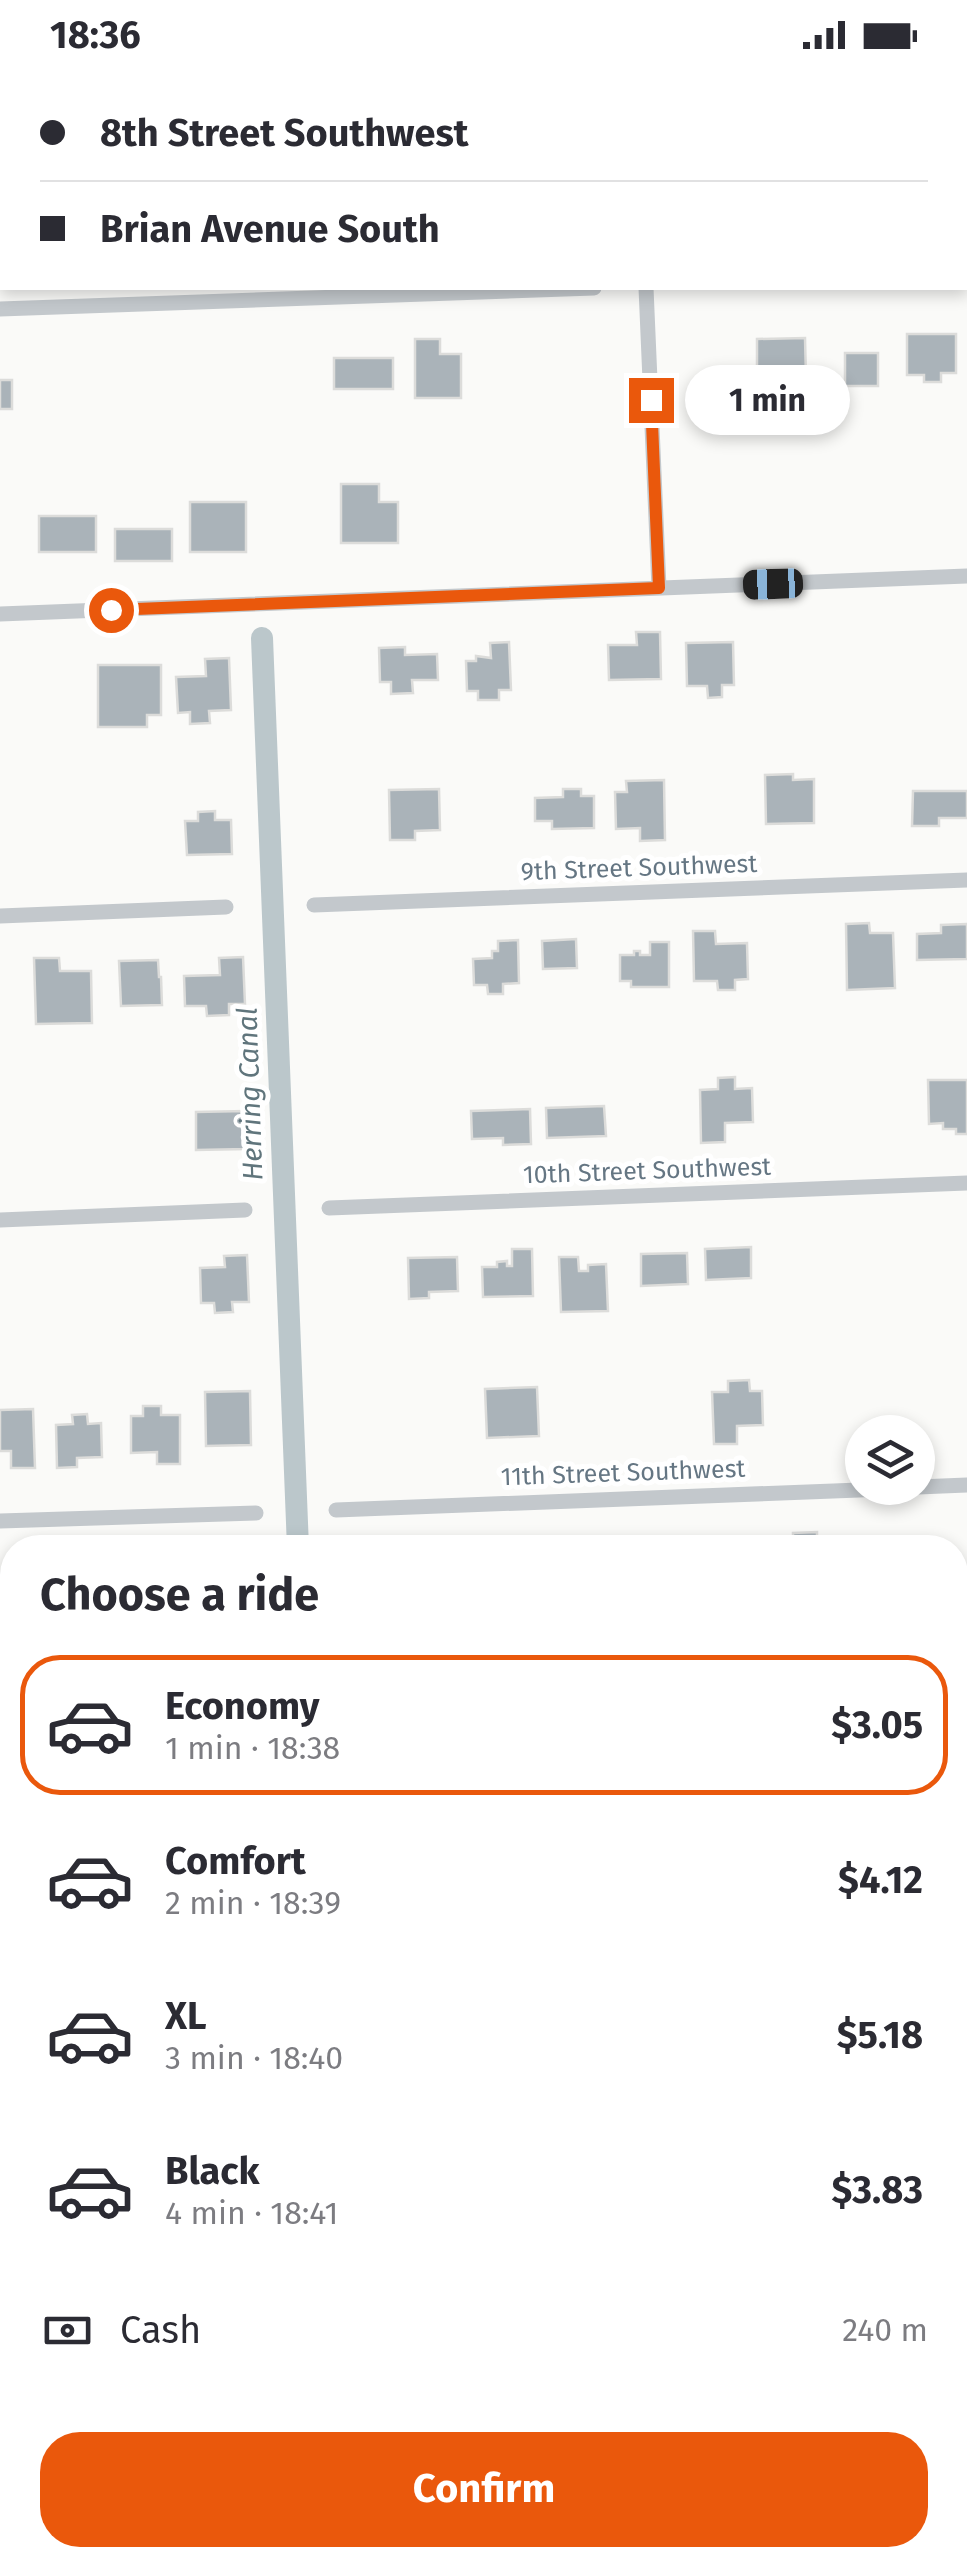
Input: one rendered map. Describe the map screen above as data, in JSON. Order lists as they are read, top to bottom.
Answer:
{
  "streets": {
    "street": ["9th Street Southwest", "10th Street Southwest", "11th Street Southwest"]
  },
  "water": ["Herring Canal"],
  "page": {
    "status": "18:36",
    "banner": ["8th Street Southwest", "Brian Avenue South"],
    "bubble": "1 min",
    "heading": "Choose a ride",
    "list": [
      {
        "name": "Economy",
        "note": "1 min · 18:38",
        "value": "$3.05"
      },
      {
        "name": "Comfort",
        "note": "2 min · 18:39",
        "value": "$4.12"
      },
      {
        "name": "XL",
        "note": "3 min · 18:40",
        "value": "$5.18"
      },
      {
        "name": "Black",
        "note": "4 min · 18:41",
        "value": "$3.83"
      }
    ],
    "pay": ["Cash", "240 m"],
    "buttons": "Confirm"
  }
}
